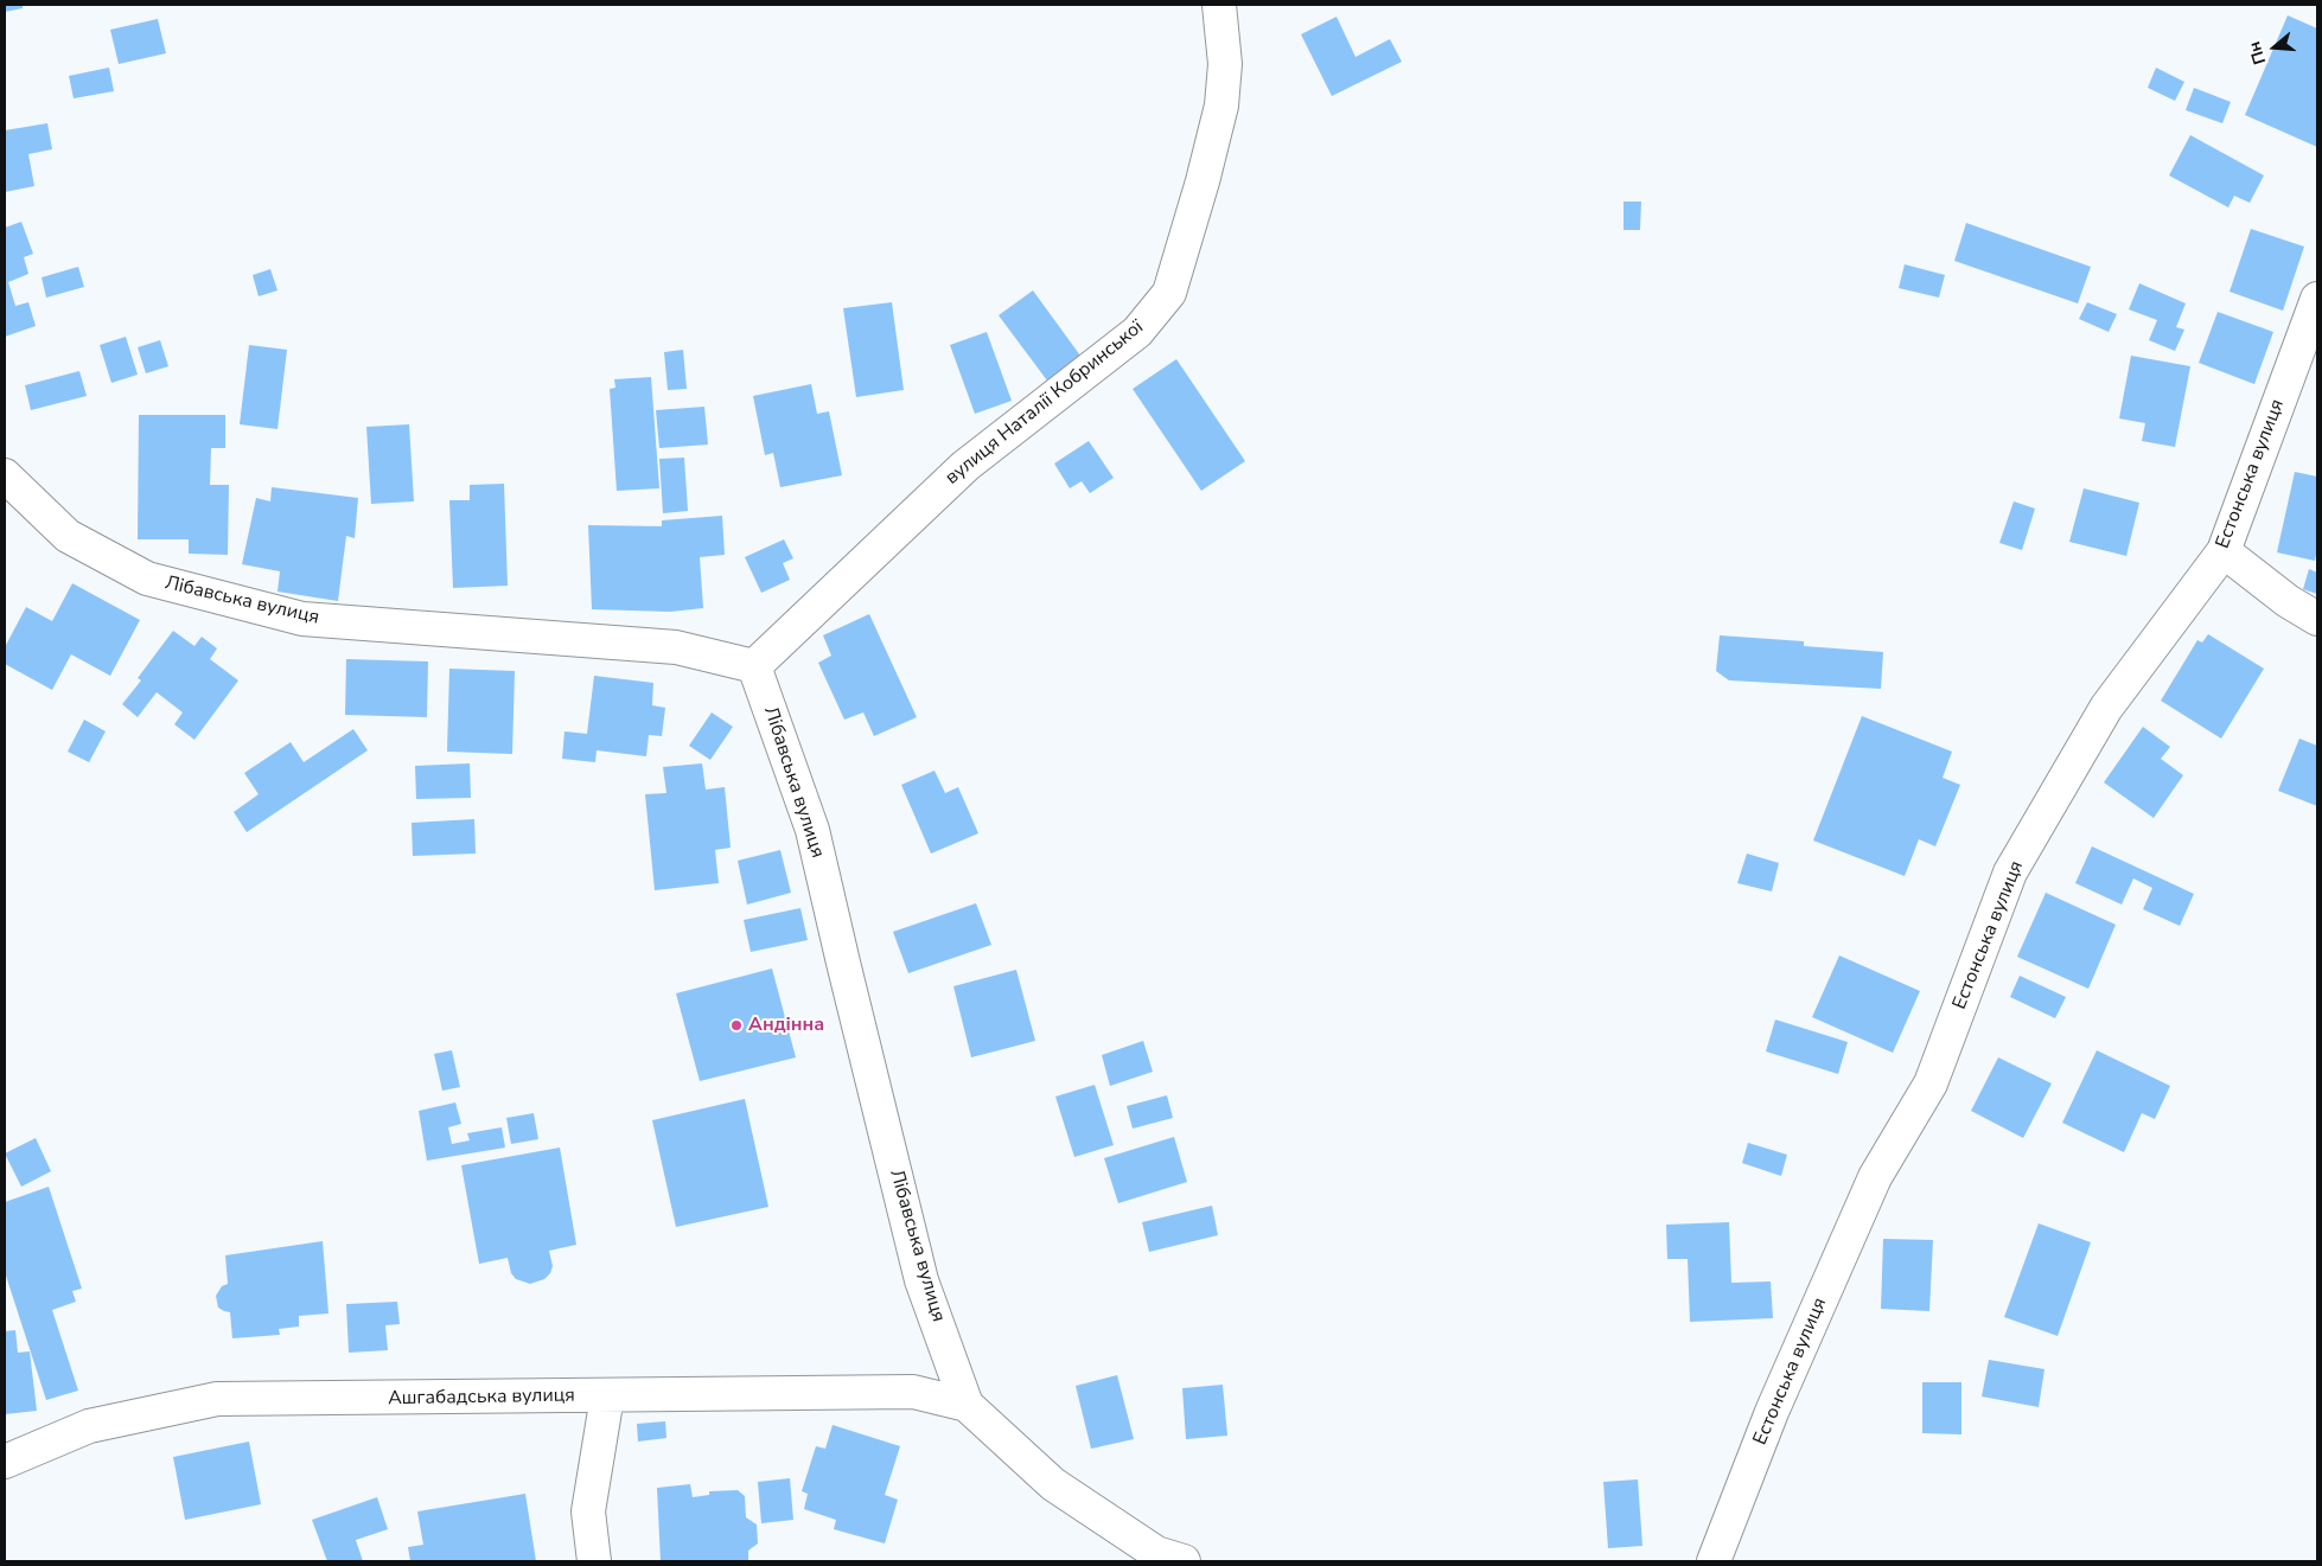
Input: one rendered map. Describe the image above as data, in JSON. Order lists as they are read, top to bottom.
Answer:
{
  "streets": {
    "street": [
      "вулиця Наталії Кобринської",
      "Естонська вулиця",
      "Лібавська вулиця",
      "Ашгабадська вулиця"
    ]
  },
  "crossings": [
    ["вулиця Наталії Кобринської", "Лібавська вулиця"],
    ["Лібавська вулиця", "Ашгабадська вулиця"]
  ],
  "places": ["Андінна"],
  "north": "left"
}
